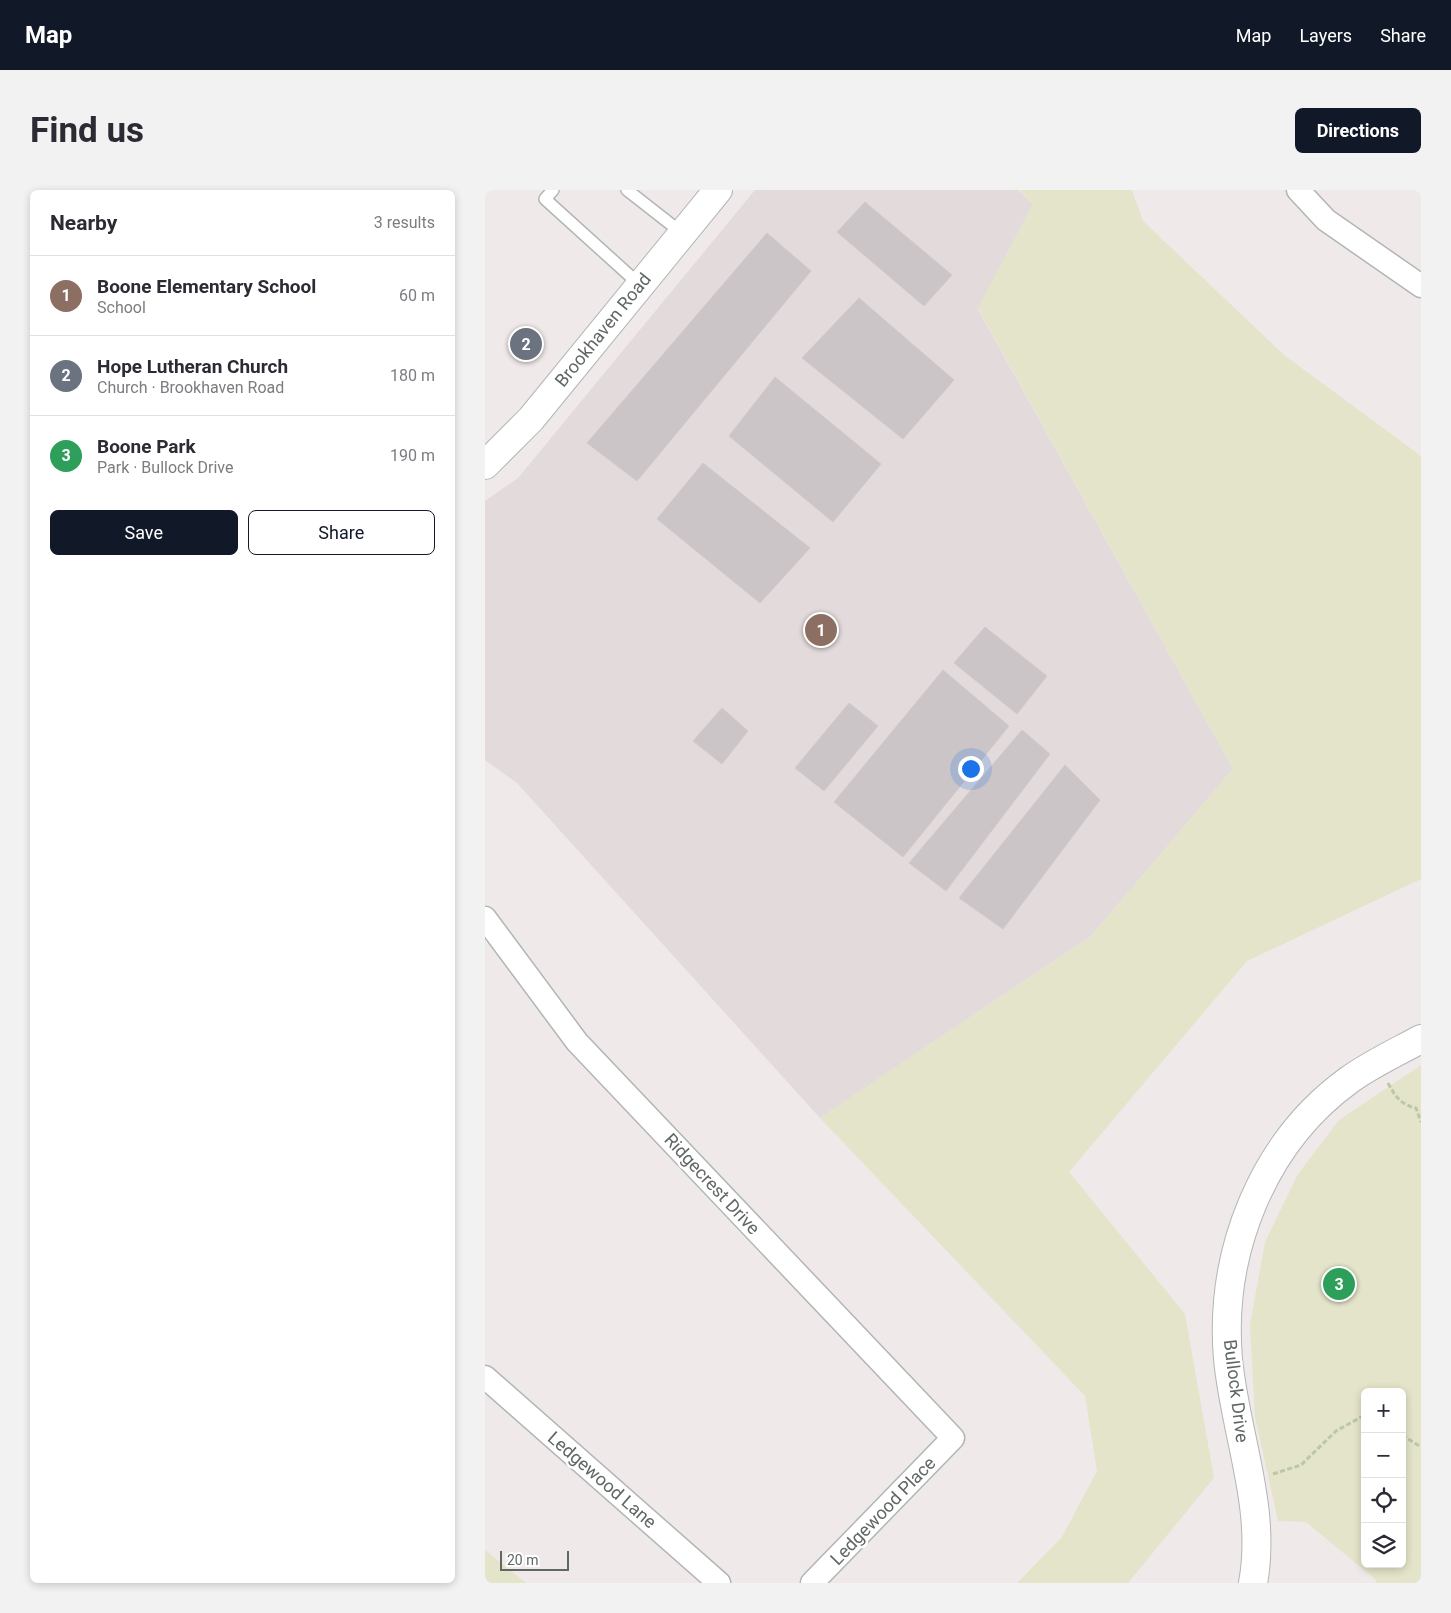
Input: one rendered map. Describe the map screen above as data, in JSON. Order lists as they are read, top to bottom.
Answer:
{
  "streets": {
    "street": [
      "Brookhaven Road",
      "Ridgecrest Drive",
      "Bullock Drive",
      "Ledgewood Lane",
      "Ledgewood Place"
    ]
  },
  "crossings": [
    ["Ridgecrest Drive", "Ledgewood Place"]
  ],
  "scale_bar": "20 m",
  "page": {
    "header": "Map",
    "nav": ["Map", "Layers", "Share"],
    "buttons": [
      "Directions",
      ["Save", "Share"]
    ],
    "title": "Find us",
    "heading": ["Nearby", "3 results"],
    "list": [
      {
        "mark": "1",
        "name": "Boone Elementary School",
        "note": "School",
        "value": "60 m"
      },
      {
        "mark": "2",
        "name": "Hope Lutheran Church",
        "note": "Church · Brookhaven Road",
        "value": "180 m"
      },
      {
        "mark": "3",
        "name": "Boone Park",
        "note": "Park · Bullock Drive",
        "value": "190 m"
      }
    ],
    "pins": ["2", "1", "3"],
    "map_buttons": ["+", "−"],
    "scale": "20 m"
  }
}
